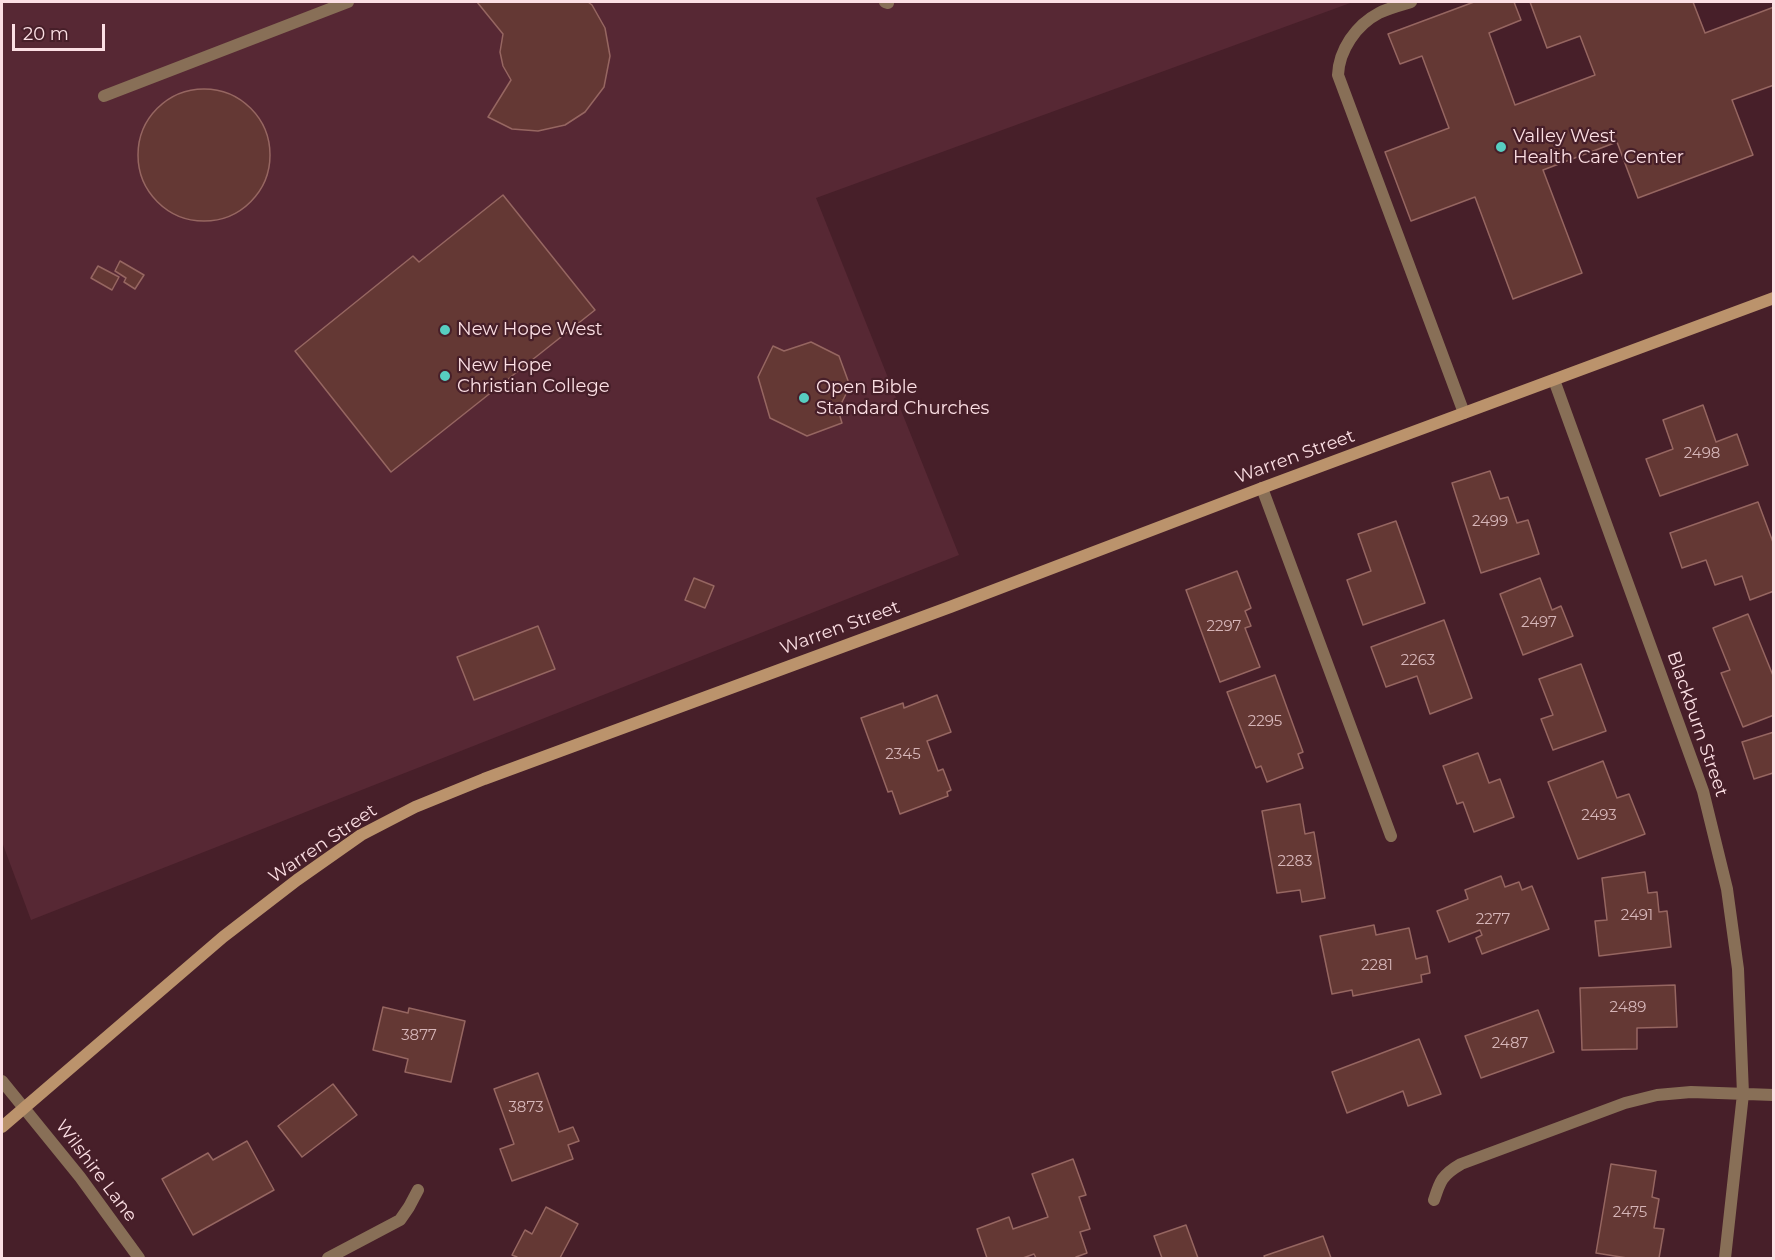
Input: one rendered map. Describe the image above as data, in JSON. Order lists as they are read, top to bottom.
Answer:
{
  "streets": {
    "street": ["Warren Street", "Blackburn Street", "Wilshire Lane"]
  },
  "crossings": [
    ["Warren Street", "Blackburn Street"],
    ["Warren Street", "Wilshire Lane"]
  ],
  "places": [
    "Valley West Health Care Center",
    "New Hope West",
    "New Hope Christian College",
    "Open Bible Standard Churches"
  ],
  "house_numbers": [
    "2498",
    "2499",
    "2497",
    "2297",
    "2263",
    "2295",
    "2345",
    "2493",
    "2283",
    "2491",
    "2277",
    "2281",
    "2489",
    "3877",
    "2487",
    "3873",
    "2475"
  ],
  "scale_bar": "20 m"
}
